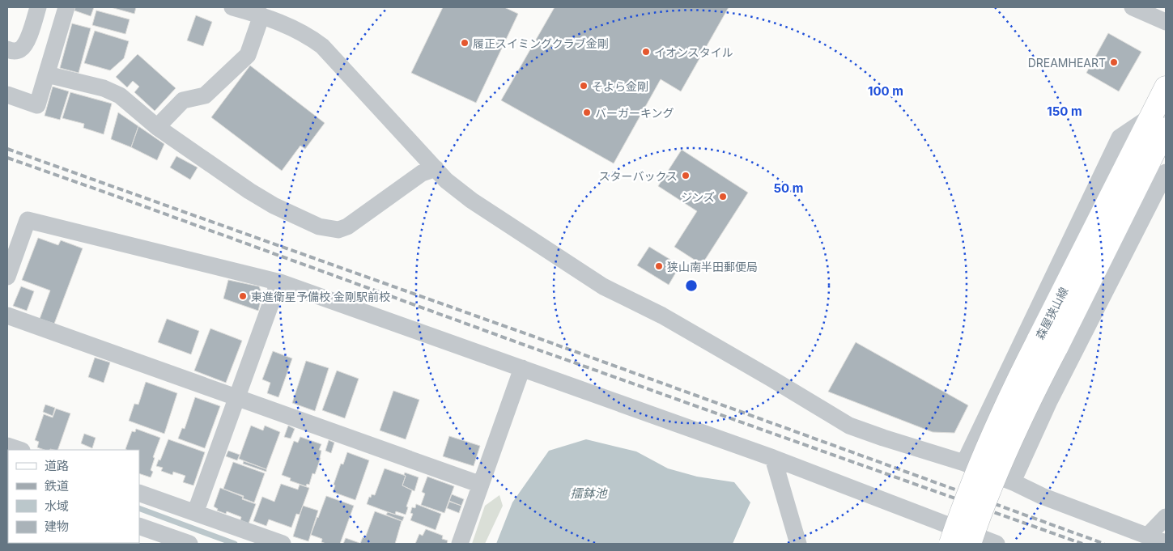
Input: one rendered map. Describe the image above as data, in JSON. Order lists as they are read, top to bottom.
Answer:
{
  "streets": {
    "main road": ["森屋狭山線"]
  },
  "water": ["擂鉢池"],
  "places": [
    "履正スイミングクラブ金剛",
    "イオンスタイル",
    "DREAMHEART",
    "そよら金剛",
    "バーガーキング",
    "スターバックス",
    "ジンズ",
    "狭山南半田郵便局",
    "東進衛星予備校 金剛駅前校"
  ],
  "legend": [
    "道路",
    "鉄道",
    "水域",
    "建物"
  ],
  "rings": ["100 m", "150 m", "50 m"]
}
